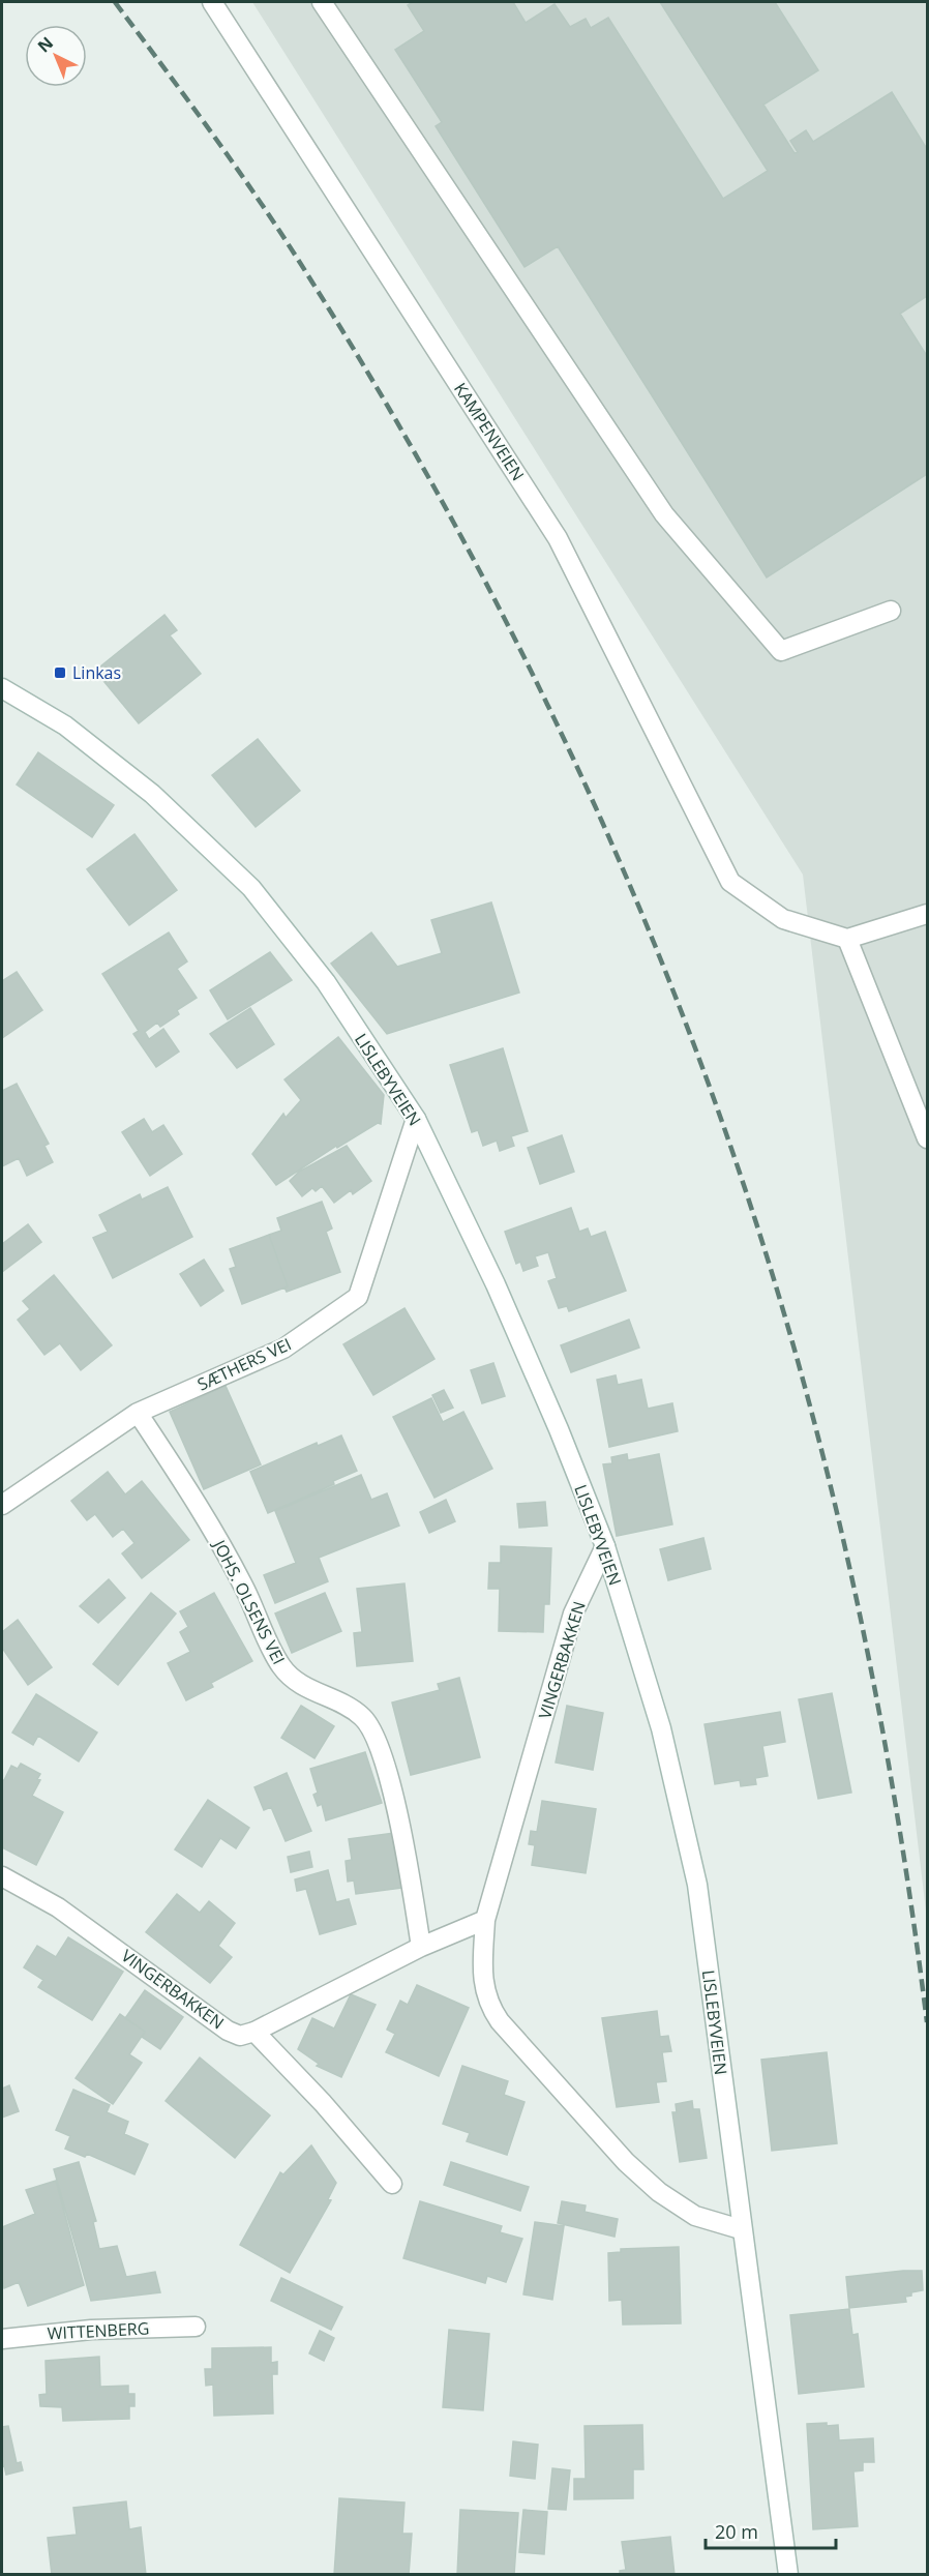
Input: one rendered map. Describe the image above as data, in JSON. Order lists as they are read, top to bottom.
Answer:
{
  "streets": {
    "street": [
      "KAMPENVEIEN",
      "LISLEBYVEIEN",
      "SÆTHERS VEI",
      "JOHS. OLSENS VEI",
      "VINGERBAKKEN",
      "WITTENBERG"
    ]
  },
  "crossings": [
    ["LISLEBYVEIEN", "SÆTHERS VEI"],
    ["LISLEBYVEIEN", "VINGERBAKKEN"],
    ["SÆTHERS VEI", "JOHS. OLSENS VEI"]
  ],
  "places": {
    "transit": ["Linkas"]
  },
  "scale_bar": "20 m",
  "north": "top left"
}
